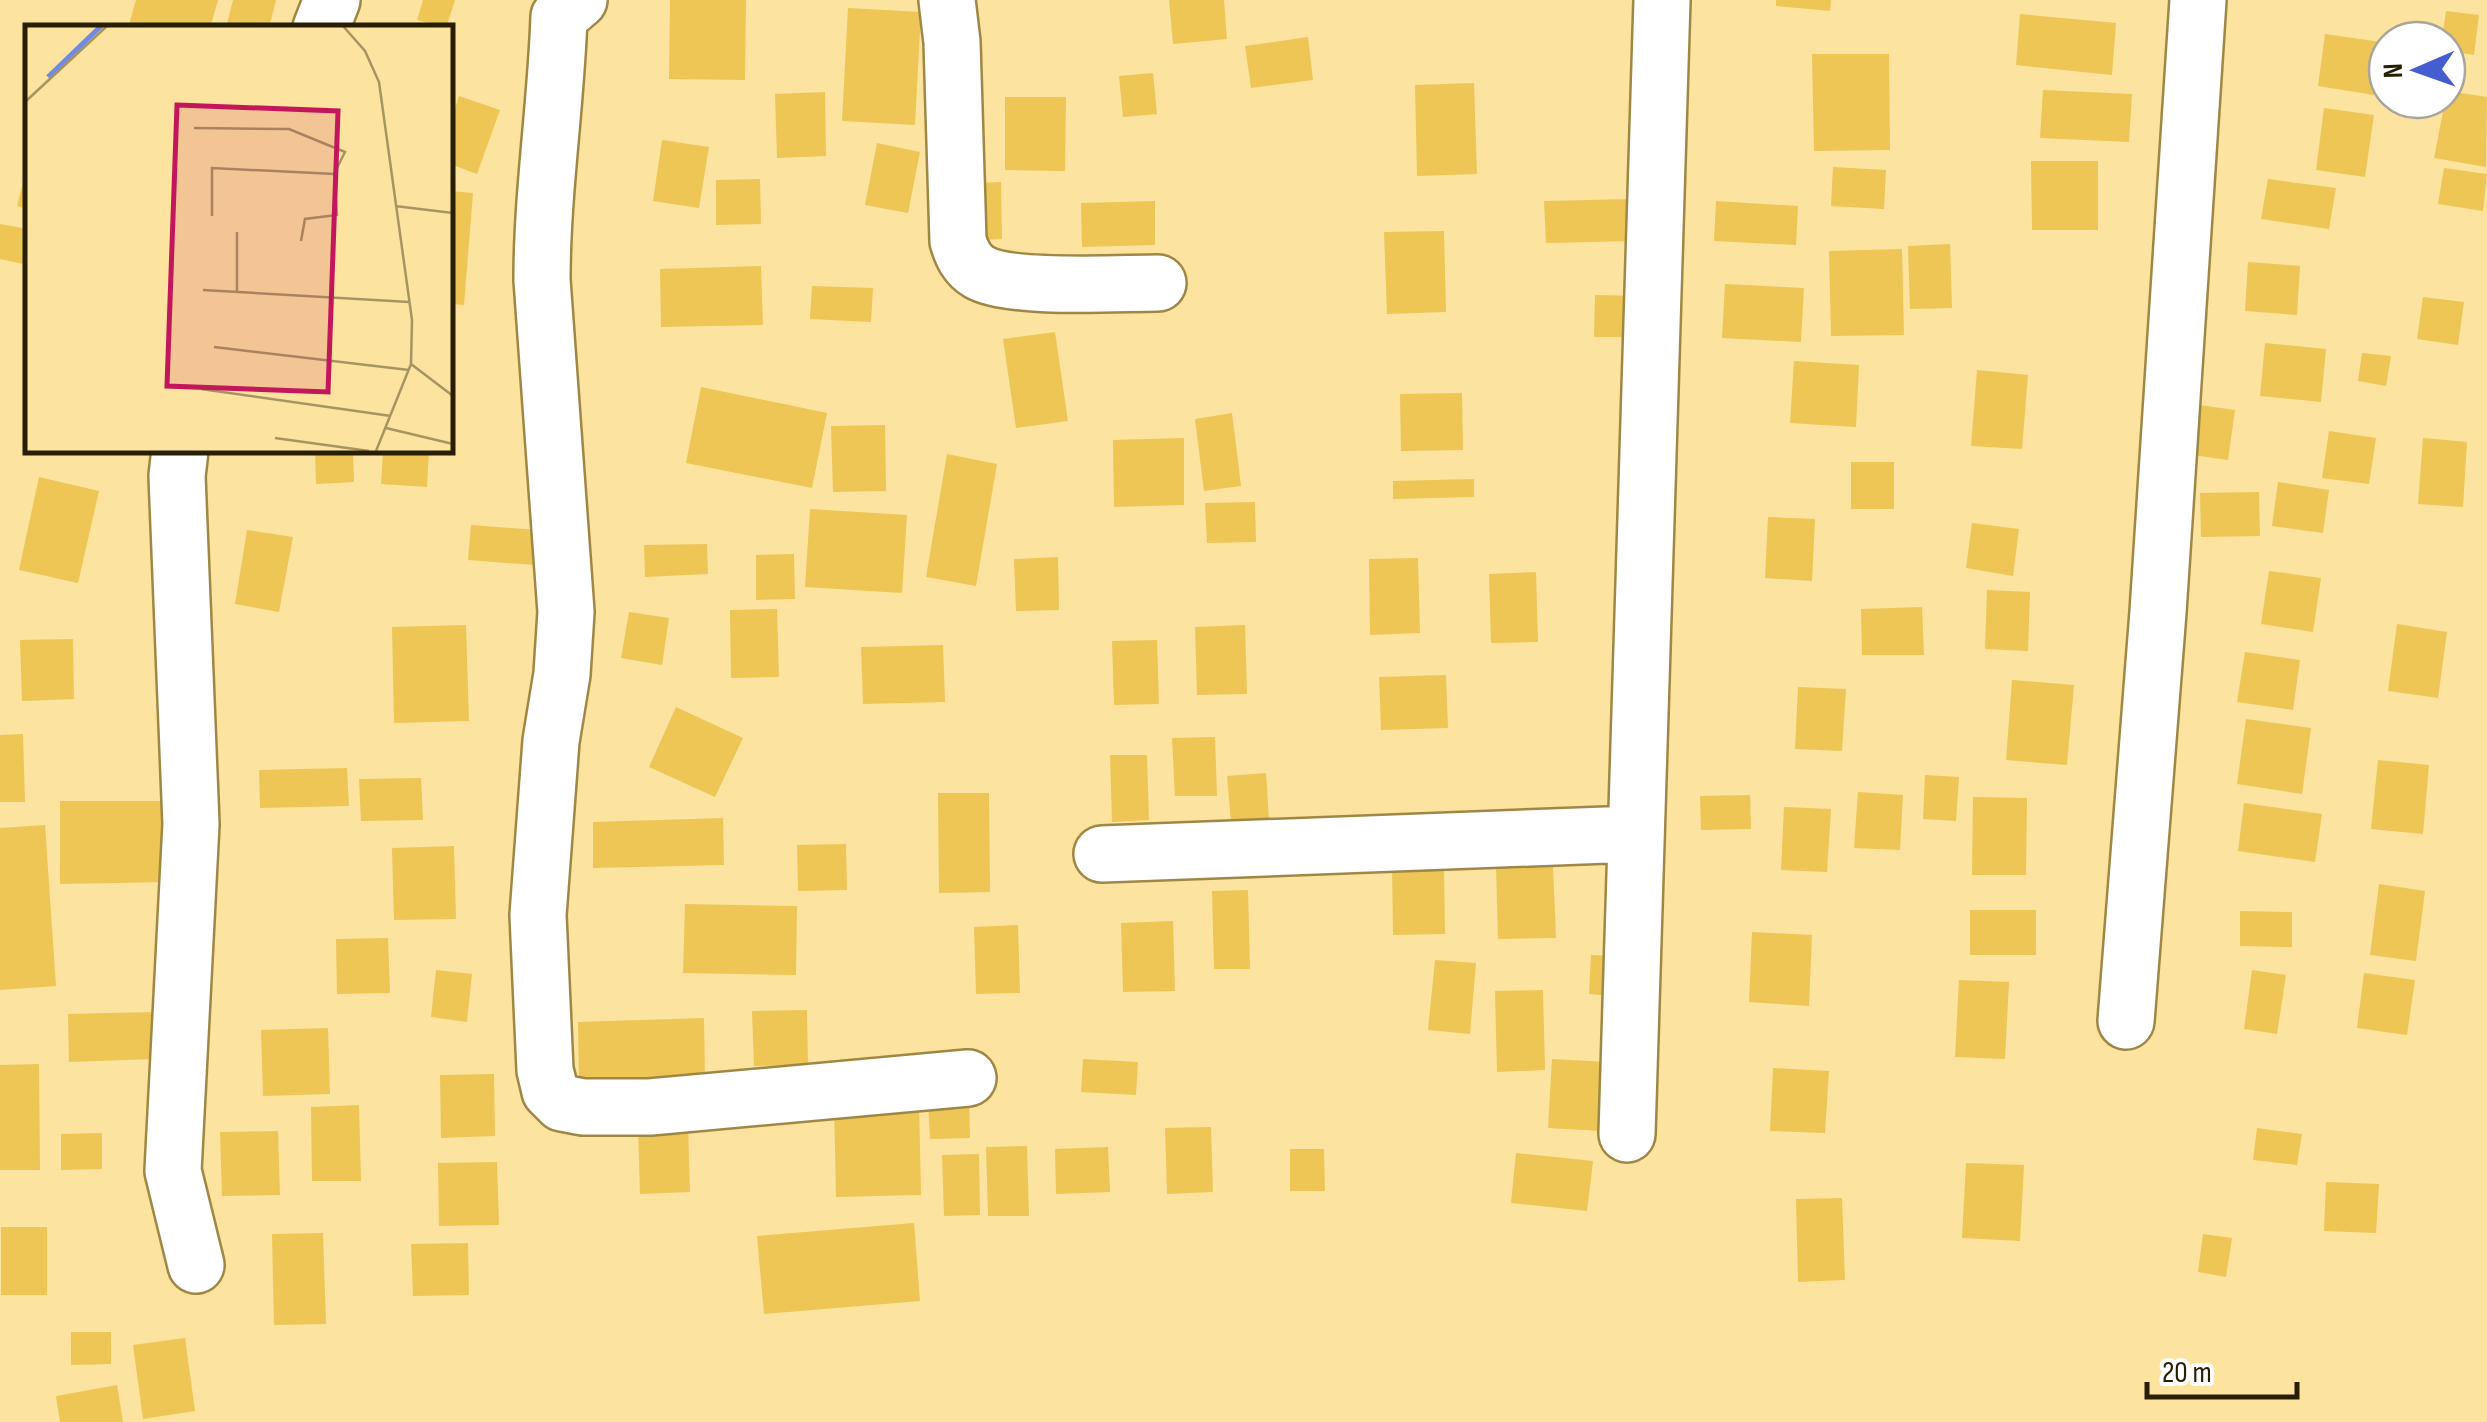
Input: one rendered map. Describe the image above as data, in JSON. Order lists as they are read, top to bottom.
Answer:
{
  "scale_bar": "20 m",
  "north": "left"
}
